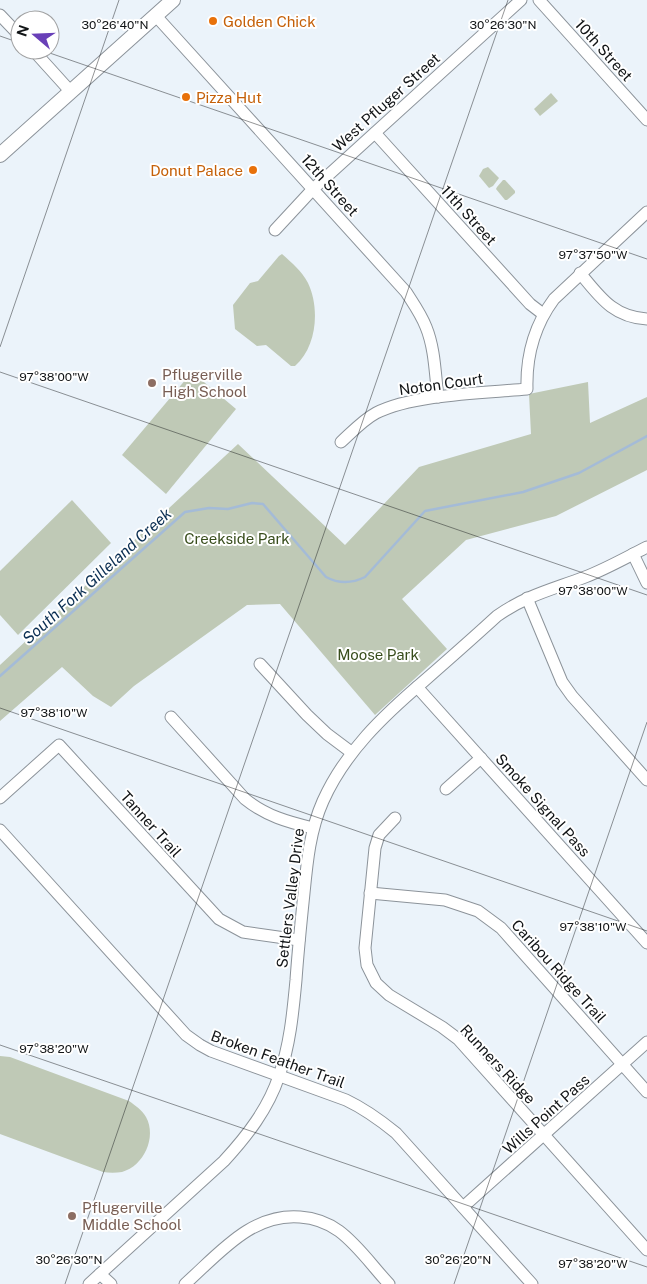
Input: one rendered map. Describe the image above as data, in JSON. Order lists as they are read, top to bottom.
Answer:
{
  "streets": {
    "street": [
      "10th Street",
      "West Pfluger Street",
      "12th Street",
      "11th Street",
      "Noton Court",
      "Smoke Signal Pass",
      "Tanner Trail",
      "Settlers Valley Drive",
      "Caribou Ridge Trail",
      "Broken Feather Trail",
      "Runners Ridge",
      "Wills Point Pass"
    ]
  },
  "crossings": [
    ["West Pfluger Street", "12th Street"],
    ["West Pfluger Street", "11th Street"],
    ["12th Street", "Noton Court"],
    ["11th Street", "Noton Court"],
    ["Smoke Signal Pass", "Settlers Valley Drive"],
    ["Tanner Trail", "Settlers Valley Drive"],
    ["Settlers Valley Drive", "Broken Feather Trail"],
    ["Caribou Ridge Trail", "Runners Ridge"],
    ["Caribou Ridge Trail", "Wills Point Pass"],
    ["Broken Feather Trail", "Wills Point Pass"],
    ["Runners Ridge", "Wills Point Pass"]
  ],
  "water": ["South Fork Gilleland Creek"],
  "parks": ["Creekside Park", "Moose Park"],
  "places": [
    "Golden Chick",
    "Pizza Hut",
    "Donut Palace",
    "Pflugerville High School",
    "Pflugerville Middle School"
  ],
  "north": "left",
  "coordinates": [
    "30°26'40\"N",
    "30°26'30\"N",
    "97°37'50\"W",
    "97°38'00\"W",
    "97°38'10\"W",
    "97°38'20\"W",
    "30°26'20\"N"
  ]
}
